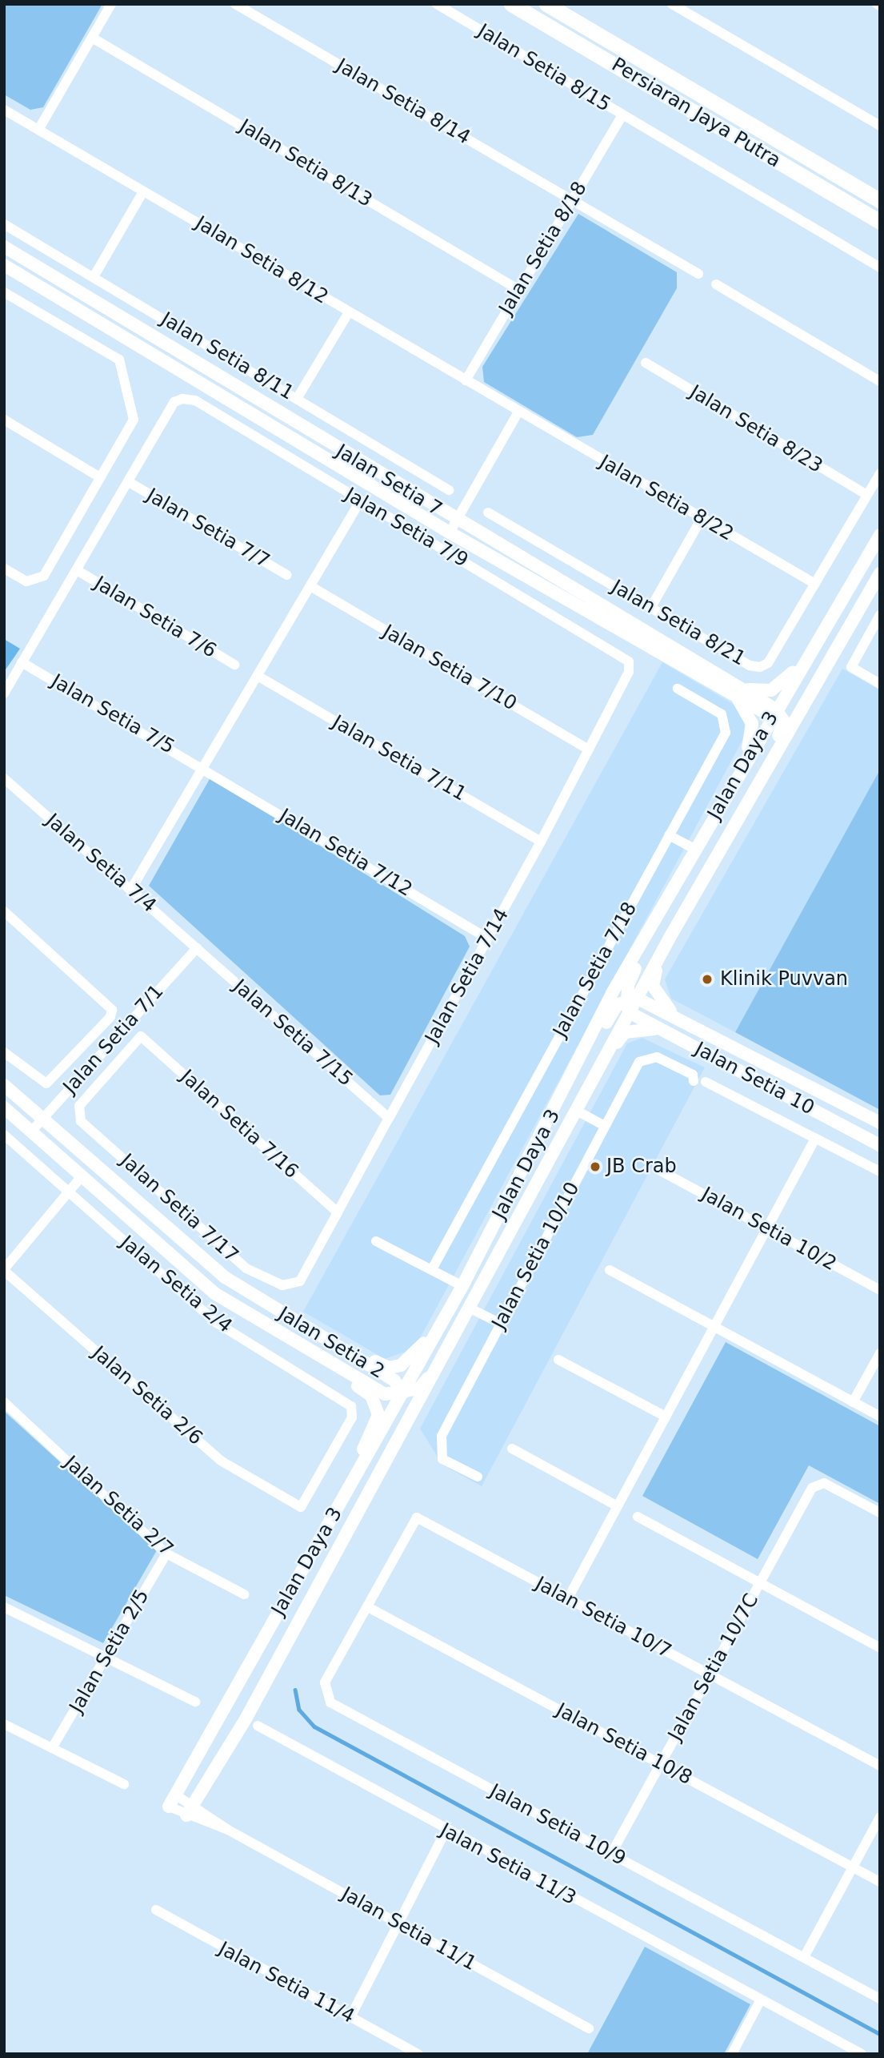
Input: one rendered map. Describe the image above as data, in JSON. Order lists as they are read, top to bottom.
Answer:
{
  "streets": {
    "main road": ["Persiaran Jaya Putra"],
    "street": [
      "Jalan Setia 8/15",
      "Jalan Setia 8/14",
      "Jalan Setia 8/13",
      "Jalan Setia 8/18",
      "Jalan Setia 8/12",
      "Jalan Setia 8/11",
      "Jalan Setia 8/23",
      "Jalan Setia 7",
      "Jalan Setia 8/22",
      "Jalan Setia 7/9",
      "Jalan Setia 7/7",
      "Jalan Setia 7/6",
      "Jalan Setia 8/21",
      "Jalan Setia 7/10",
      "Jalan Setia 7/5",
      "Jalan Setia 7/11",
      "Jalan Daya 3",
      "Jalan Setia 7/12",
      "Jalan Setia 7/4",
      "Jalan Setia 7/18",
      "Jalan Setia 7/14",
      "Jalan Setia 7/15",
      "Jalan Setia 7/1",
      "Jalan Setia 10",
      "Jalan Setia 7/16",
      "Jalan Setia 7/17",
      "Jalan Setia 10/2",
      "Jalan Setia 10/10",
      "Jalan Setia 2/4",
      "Jalan Setia 2",
      "Jalan Setia 2/6",
      "Jalan Setia 2/7",
      "Jalan Setia 10/7",
      "Jalan Setia 2/5",
      "Jalan Setia 10/7C",
      "Jalan Setia 10/8",
      "Jalan Setia 10/9",
      "Jalan Setia 11/3",
      "Jalan Setia 11/1",
      "Jalan Setia 11/4"
    ]
  },
  "crossings": [
    ["Jalan Setia 8/15", "Jalan Setia 8/18"],
    ["Jalan Setia 8/14", "Jalan Setia 8/18"],
    ["Jalan Setia 8/13", "Jalan Setia 8/18"],
    ["Jalan Setia 8/18", "Jalan Setia 8/12"],
    ["Jalan Setia 8/12", "Jalan Setia 8/22"],
    ["Jalan Setia 8/23", "Jalan Setia 8/21"],
    ["Jalan Setia 7", "Jalan Daya 3"],
    ["Jalan Setia 8/22", "Jalan Setia 8/21"],
    ["Jalan Setia 7/9", "Jalan Setia 7/7"],
    ["Jalan Setia 7/9", "Jalan Setia 7/14"],
    ["Jalan Setia 7/10", "Jalan Setia 7/14"],
    ["Jalan Setia 7/5", "Jalan Setia 7/12"],
    ["Jalan Setia 7/11", "Jalan Setia 7/14"],
    ["Jalan Daya 3", "Jalan Setia 10"],
    ["Jalan Daya 3", "Jalan Setia 2"],
    ["Jalan Daya 3", "Jalan Setia 11/1"],
    ["Jalan Setia 7/12", "Jalan Setia 7/14"],
    ["Jalan Setia 7/4", "Jalan Setia 7/15"],
    ["Jalan Setia 7/4", "Jalan Setia 7/1"],
    ["Jalan Setia 7/14", "Jalan Setia 7/15"],
    ["Jalan Setia 7/14", "Jalan Setia 7/16"],
    ["Jalan Setia 7/14", "Jalan Setia 7/17"],
    ["Jalan Setia 7/15", "Jalan Setia 7/1"],
    ["Jalan Setia 7/1", "Jalan Setia 2"],
    ["Jalan Setia 7/16", "Jalan Setia 7/17"],
    ["Jalan Setia 2/4", "Jalan Setia 2/6"],
    ["Jalan Setia 2/7", "Jalan Setia 2/5"],
    ["Jalan Setia 10/7", "Jalan Setia 10/7C"],
    ["Jalan Setia 10/7", "Jalan Setia 10/8"],
    ["Jalan Setia 10/7", "Jalan Setia 10/9"],
    ["Jalan Setia 10/7C", "Jalan Setia 10/8"],
    ["Jalan Setia 10/7C", "Jalan Setia 10/9"],
    ["Jalan Setia 10/8", "Jalan Setia 10/9"]
  ],
  "places": ["Klinik Puvvan", "JB Crab"]
}
